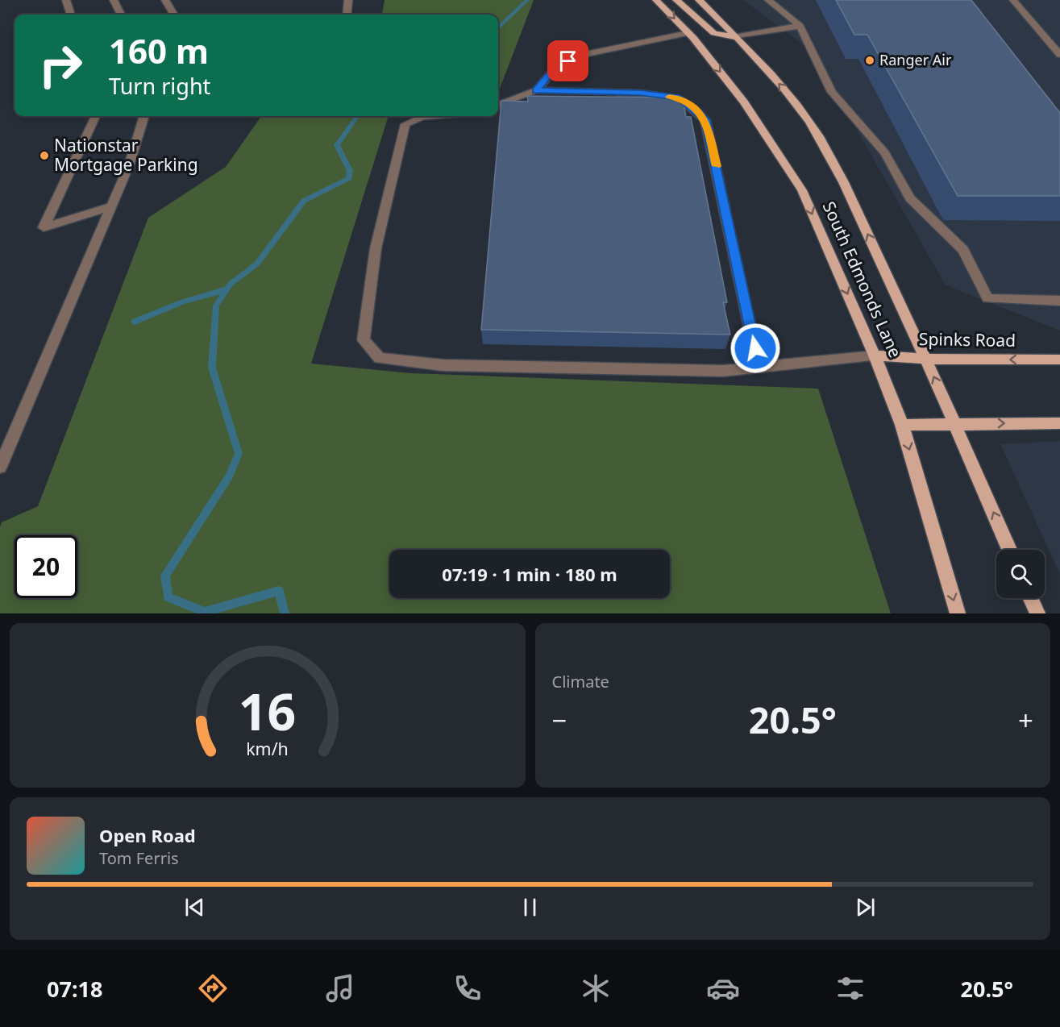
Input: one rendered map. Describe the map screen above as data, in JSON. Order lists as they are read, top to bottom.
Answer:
{
  "streets": {
    "main road": ["South Edmonds Lane", "Spinks Road"]
  },
  "crossings": [
    ["South Edmonds Lane", "Spinks Road"]
  ],
  "places": ["Ranger Air", "Nationstar Mortgage Parking"],
  "page": {
    "turn": ["160 m", "Turn right"],
    "limit": "20",
    "trip": "07:19 · 1 min · 180 m",
    "tile": "Climate",
    "heat": ["−", "20.5°", "+"],
    "song": ["Open Road", "Tom Ferris"],
    "tabs": ["07:18", "20.5°"],
    "gauge": ["16", "km/h"]
  }
}
